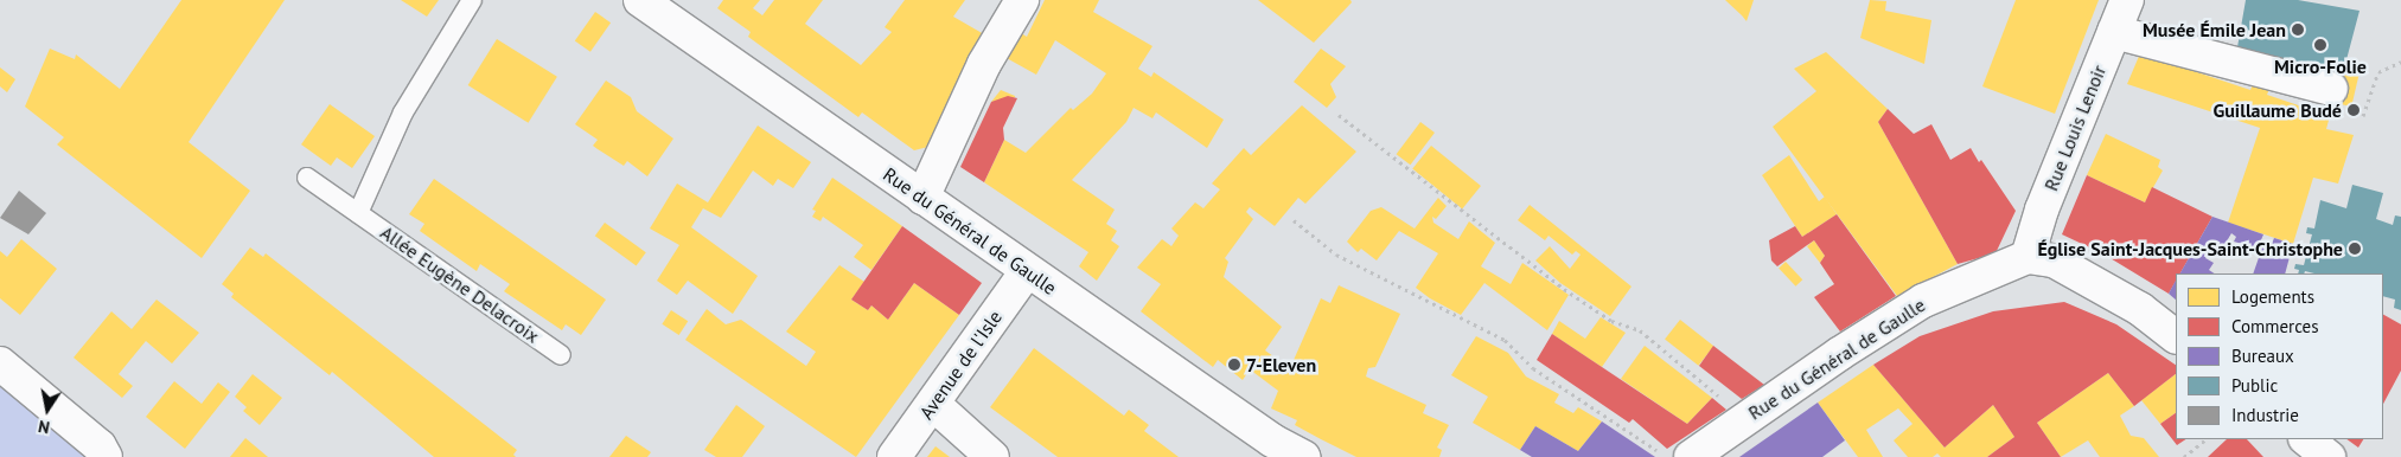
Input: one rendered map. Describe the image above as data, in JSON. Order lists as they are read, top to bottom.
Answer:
{
  "streets": {
    "street": ["Rue Louis Lenoir", "Rue du Général de Gaulle", "Avenue de l'Isle"],
    "lane": ["Allée Eugène Delacroix"]
  },
  "crossings": [
    ["Rue Louis Lenoir", "Rue du Général de Gaulle"],
    ["Rue du Général de Gaulle", "Avenue de l'Isle"]
  ],
  "places": [
    "Musée Émile Jean",
    "Micro-Folie",
    "Guillaume Budé",
    "Église Saint-Jacques-Saint-Christophe",
    "7-Eleven"
  ],
  "legend": [
    "Logements",
    "Commerces",
    "Bureaux",
    "Public",
    "Industrie"
  ],
  "north": "bottom"
}
